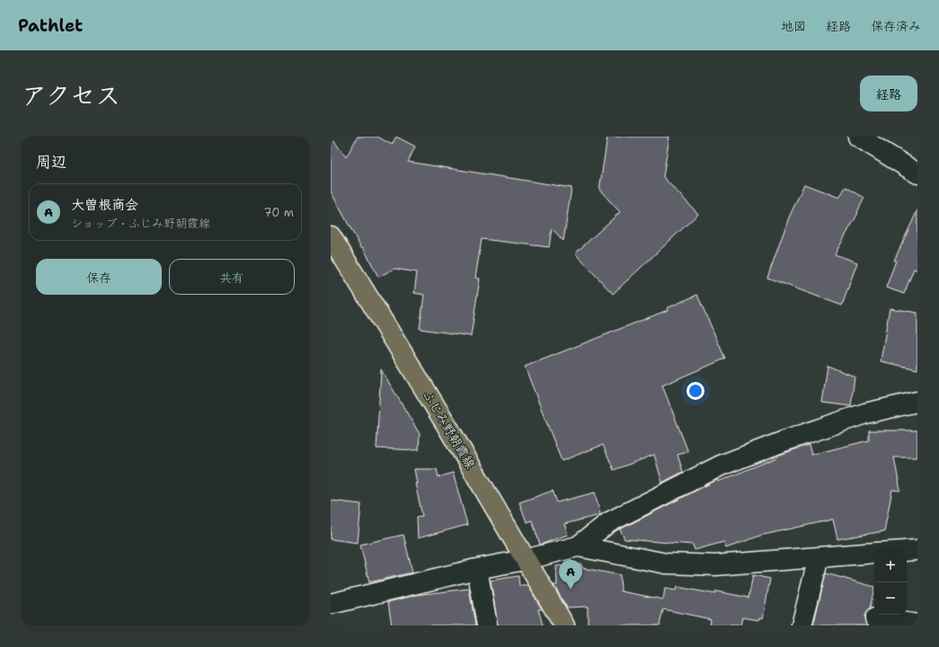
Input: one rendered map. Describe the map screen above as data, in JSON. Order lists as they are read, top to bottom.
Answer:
{
  "streets": {
    "main road": ["ふじみ野朝霞線"]
  },
  "page": {
    "header": "Pathlet",
    "nav": ["地図", "経路", "保存済み"],
    "title": "アクセス",
    "buttons": [
      "経路",
      ["保存", "共有"]
    ],
    "heading": "周辺",
    "list": [
      {
        "mark": "A",
        "name": "大曽根商会",
        "note": "ショップ · ふじみ野朝霞線",
        "value": "70 m"
      }
    ],
    "map_buttons": ["+", "−"],
    "pins": "A"
  }
}
